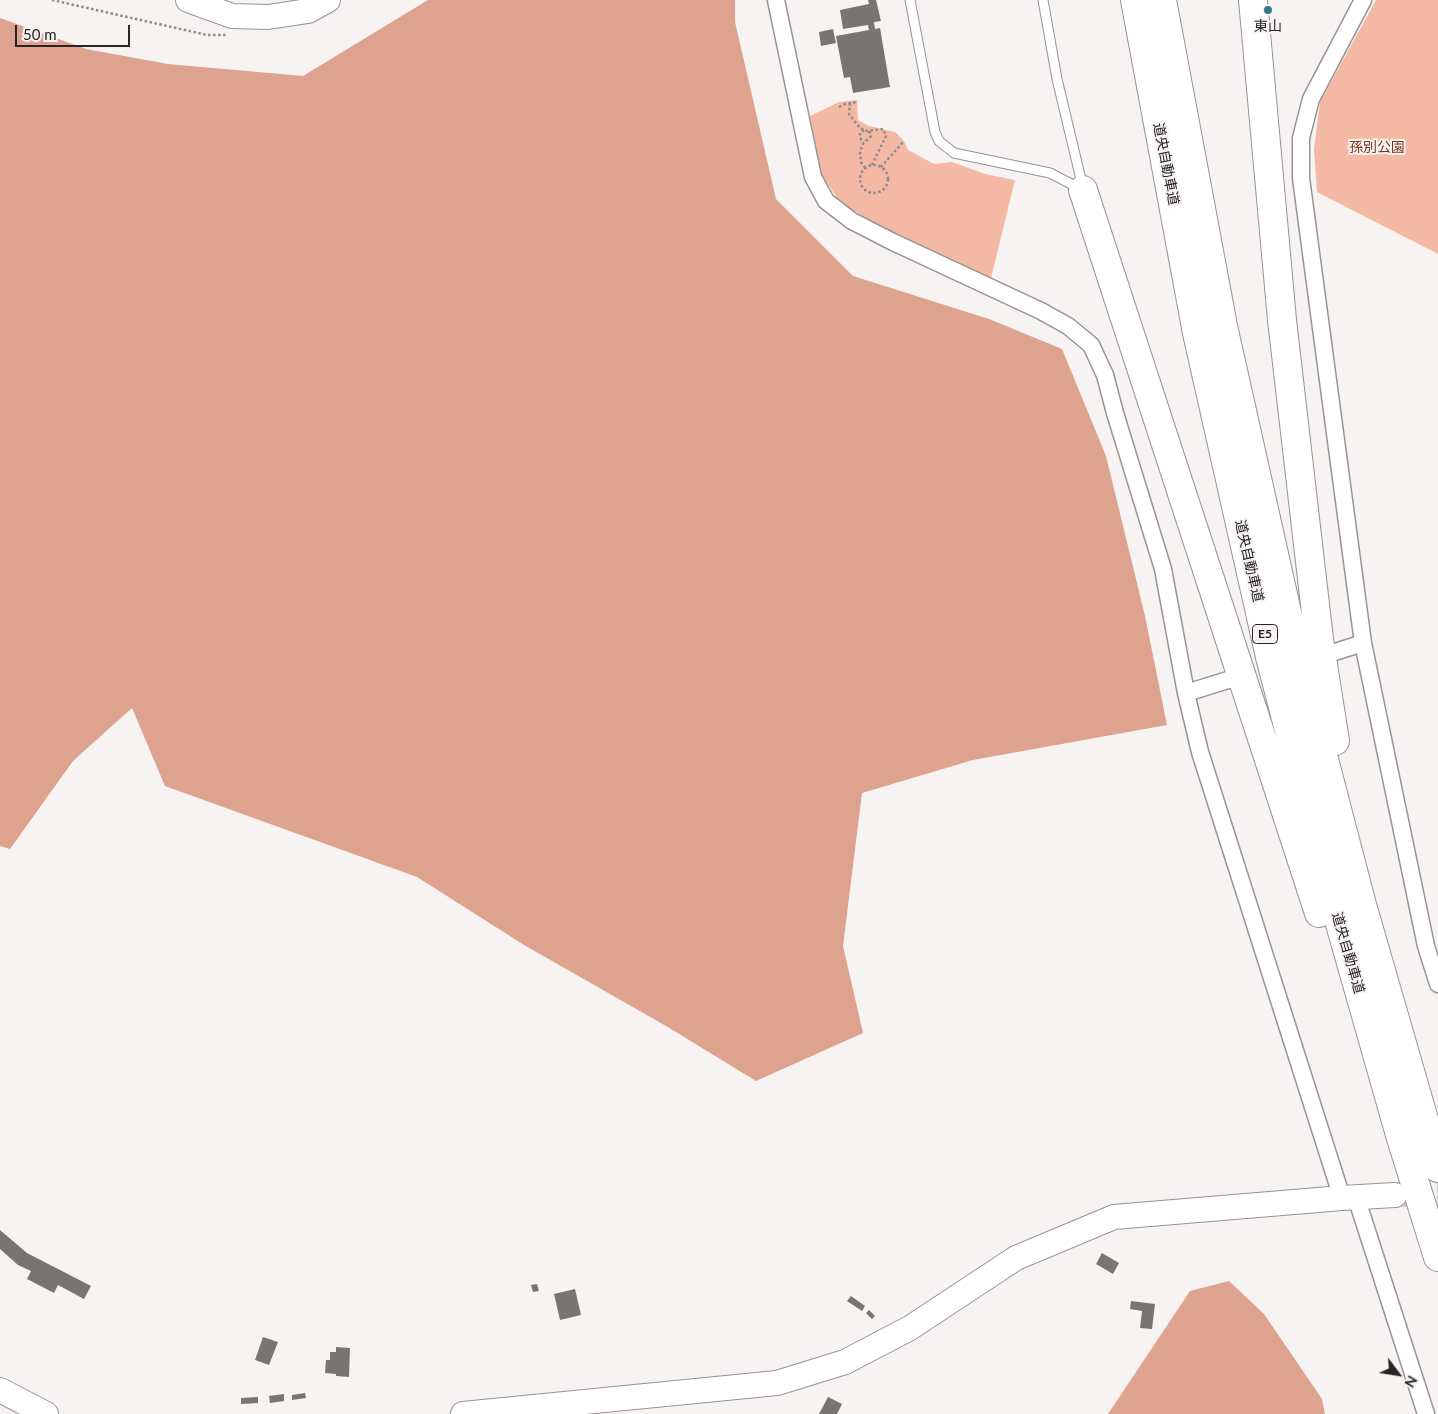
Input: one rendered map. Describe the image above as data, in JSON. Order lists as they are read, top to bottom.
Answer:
{
  "streets": {
    "highway": ["道央自動車道", "E5"]
  },
  "parks": ["孫別公園"],
  "places": ["東山"],
  "scale_bar": "50 m",
  "north": "bottom right"
}
